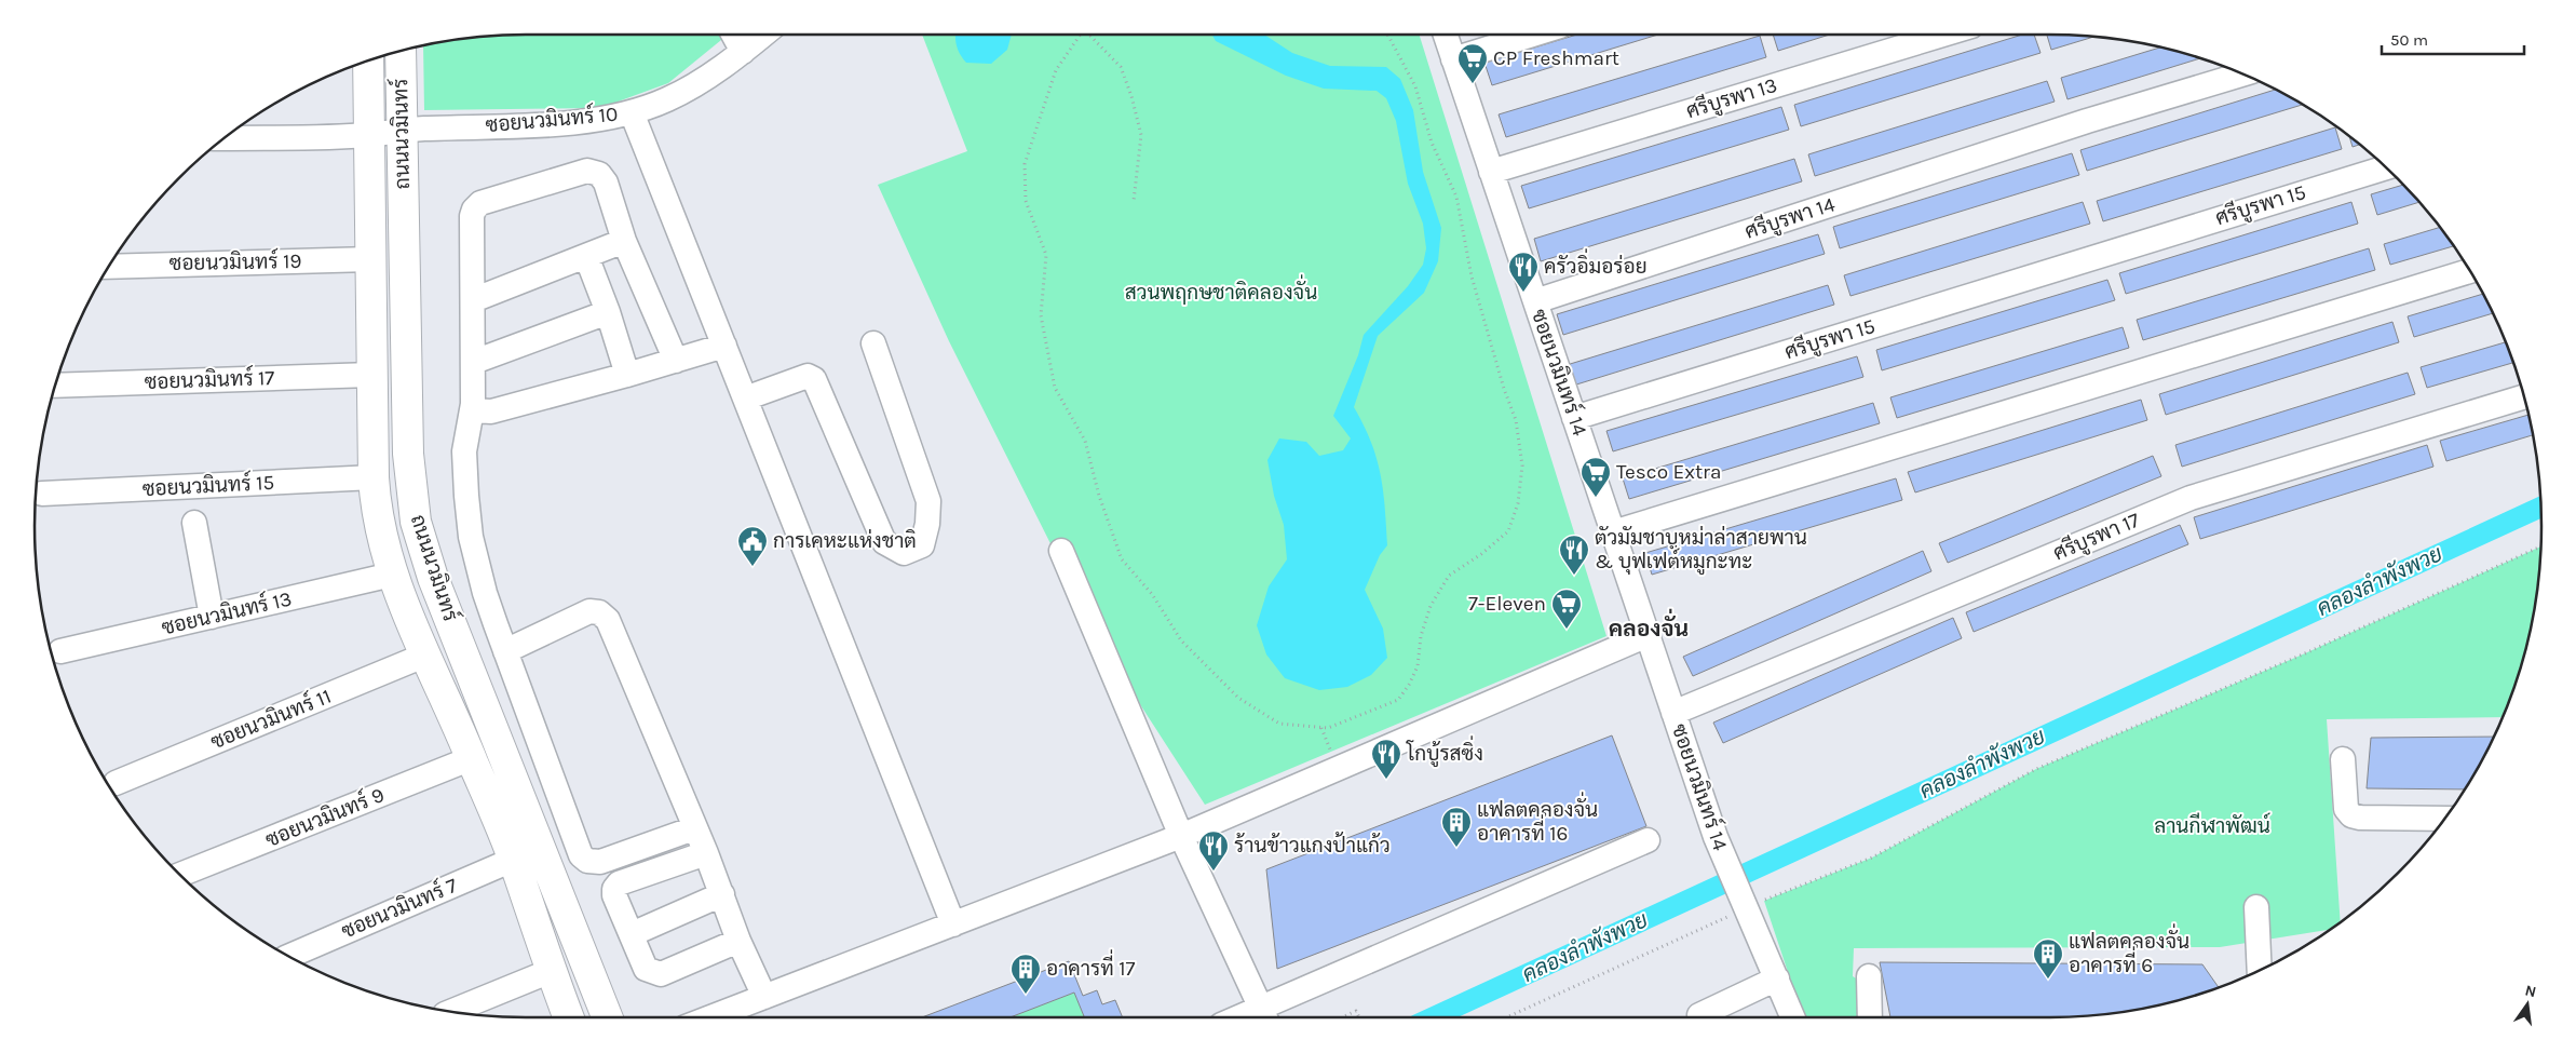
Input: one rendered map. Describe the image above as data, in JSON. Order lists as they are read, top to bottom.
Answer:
{
  "streets": {
    "main road": ["ถนนนวมินทร์"],
    "street": [
      "ศรีบูรพา 13",
      "ซอยนวมินทร์ 10",
      "ศรีบูรพา 15",
      "ศรีบูรพา 14",
      "ซอยนวมินทร์ 19",
      "ซอยนวมินทร์ 14",
      "ซอยนวมินทร์ 17",
      "ซอยนวมินทร์ 15",
      "ศรีบูรพา 17",
      "ซอยนวมินทร์ 13",
      "ซอยนวมินทร์ 11",
      "ซอยนวมินทร์ 9",
      "ซอยนวมินทร์ 7"
    ]
  },
  "crossings": [
    ["ศรีบูรพา 13", "ซอยนวมินทร์ 14"],
    ["ซอยนวมินทร์ 10", "ถนนนวมินทร์"],
    ["ถนนนวมินทร์", "ซอยนวมินทร์ 19"],
    ["ถนนนวมินทร์", "ซอยนวมินทร์ 17"],
    ["ถนนนวมินทร์", "ซอยนวมินทร์ 15"],
    ["ถนนนวมินทร์", "ซอยนวมินทร์ 13"],
    ["ถนนนวมินทร์", "ซอยนวมินทร์ 11"],
    ["ถนนนวมินทร์", "ซอยนวมินทร์ 9"],
    ["ถนนนวมินทร์", "ซอยนวมินทร์ 7"],
    ["ศรีบูรพา 15", "ซอยนวมินทร์ 14"],
    ["ศรีบูรพา 14", "ซอยนวมินทร์ 14"],
    ["ซอยนวมินทร์ 14", "ศรีบูรพา 17"]
  ],
  "districts": ["คลองจั่น"],
  "water": ["คลองลำพังพวย"],
  "parks": ["สวนพฤกษชาติคลองจั่น", "ลานกีฬาพัฒน์"],
  "places": {
    "supermarket": ["CP Freshmart", "Tesco Extra", "7-Eleven"],
    "restaurant": [
      "ครัวอิ่มอร่อย",
      "ตัวมัมชาบูหม่าล่าสายพาน & บุฟเฟต์หมูกะทะ",
      "โกบู้รสซิ่ง",
      "ร้านข้าวแกงป้าแก้ว"
    ],
    "public building": ["การเคหะแห่งชาติ"],
    "building": ["แฟลตคลองจั่น อาคารที่ 16", "แฟลตคลองจั่น อาคารที่ 6", "อาคารที่ 17"]
  },
  "scale_bar": "50 m",
  "north": "top"
}
